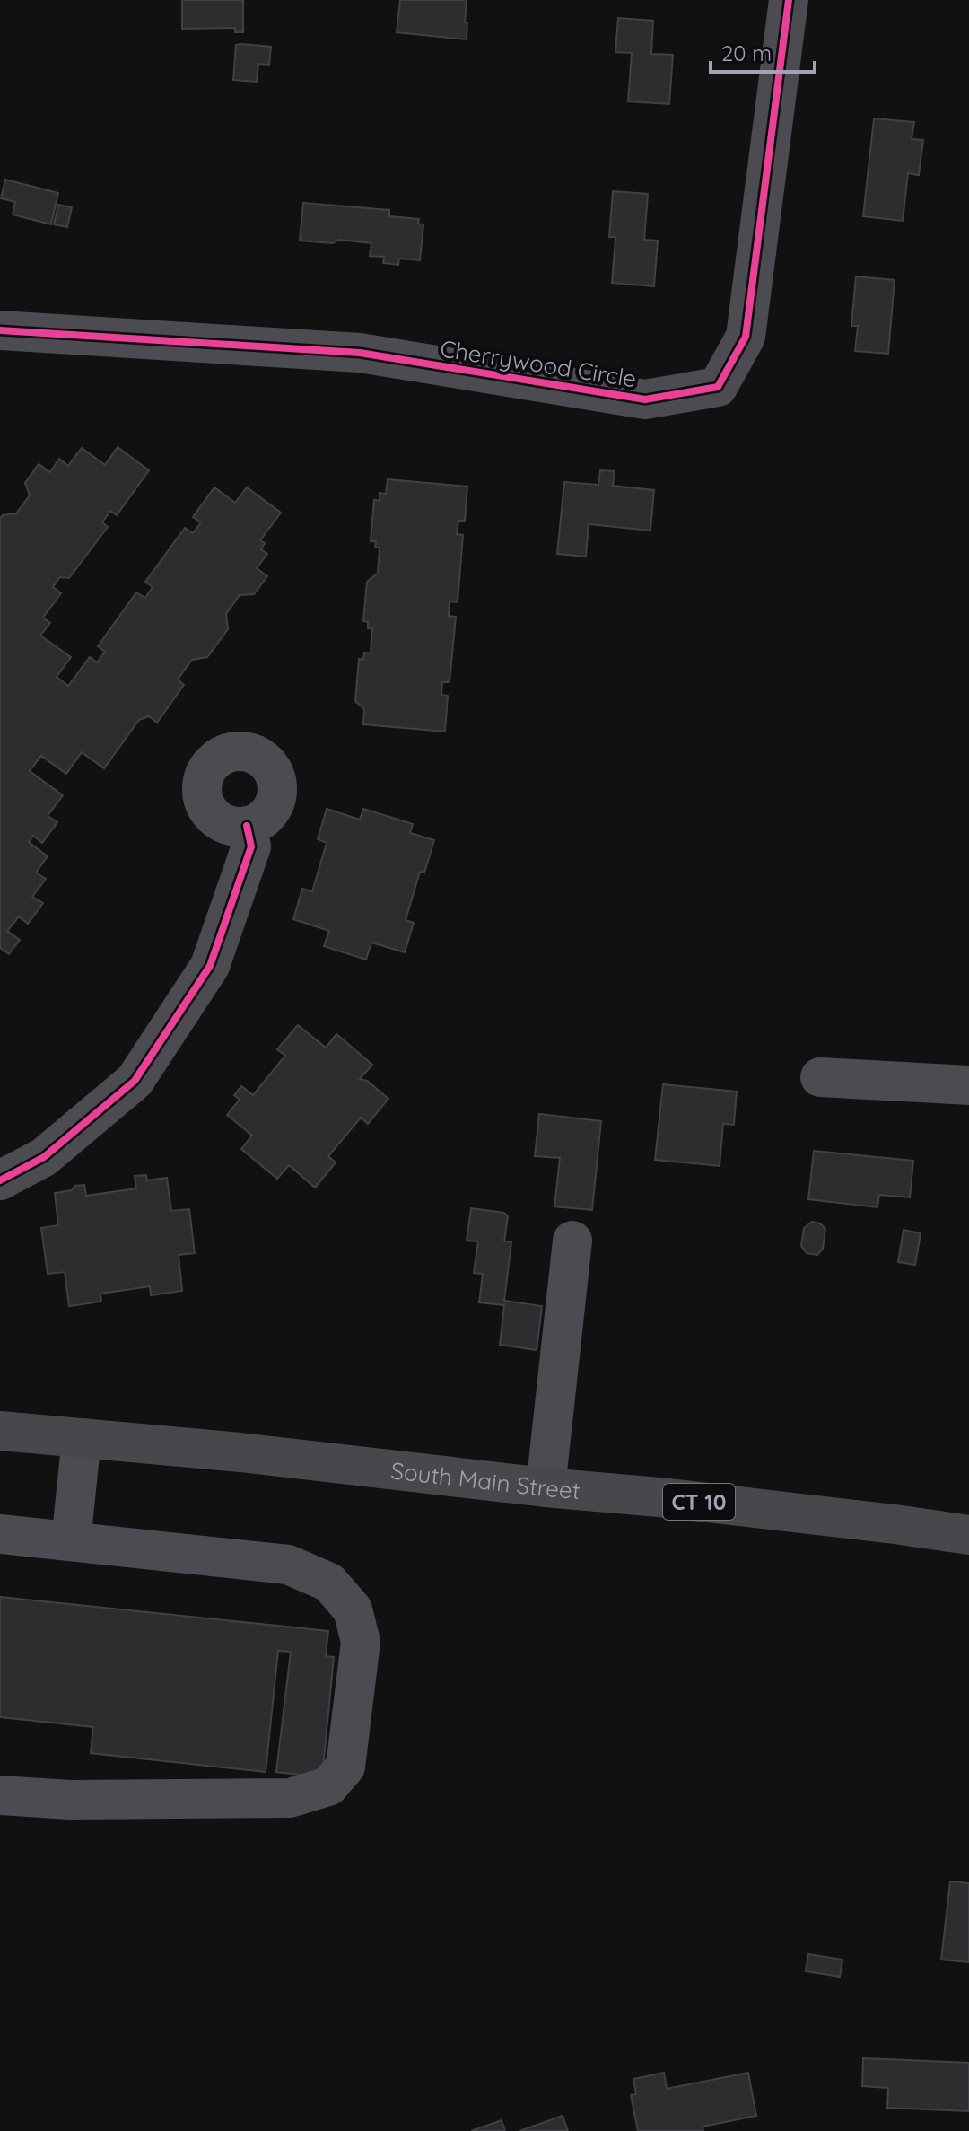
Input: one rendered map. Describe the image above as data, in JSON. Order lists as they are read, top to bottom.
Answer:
{
  "streets": {
    "highway": ["South Main Street", "CT 10"],
    "street": ["Cherrywood Circle"]
  },
  "scale_bar": "20 m"
}
